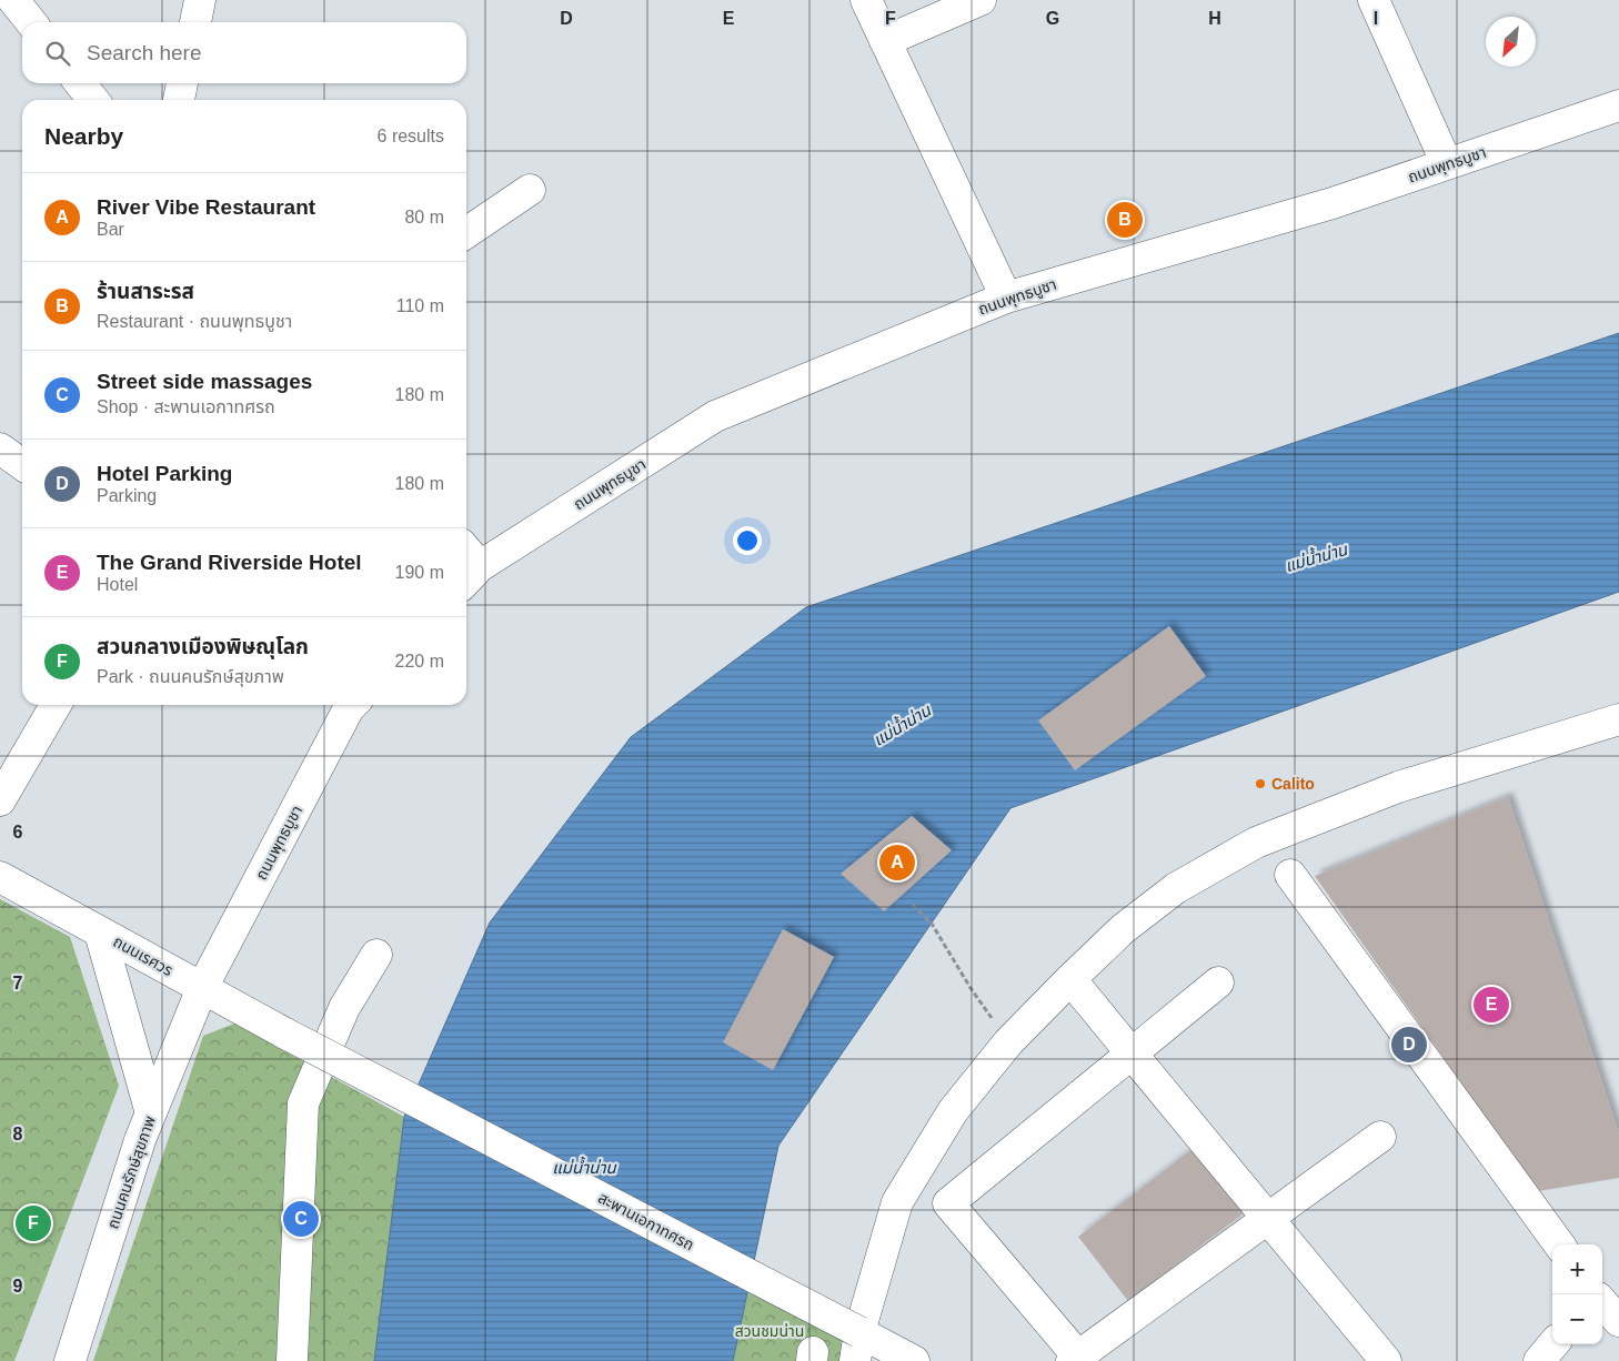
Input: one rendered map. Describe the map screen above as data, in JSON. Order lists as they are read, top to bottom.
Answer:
{
  "streets": {
    "street": [
      "ถนนพุทธบูชา",
      "ถนนเรศวร",
      "ถนนคนรักษ์สุขภาพ",
      "สะพานเอกาทศรถ"
    ]
  },
  "crossings": [
    ["ถนนพุทธบูชา", "ถนนเรศวร"],
    ["ถนนพุทธบูชา", "ถนนคนรักษ์สุขภาพ"],
    ["ถนนเรศวร", "ถนนคนรักษ์สุขภาพ"],
    ["ถนนเรศวร", "สะพานเอกาทศรถ"]
  ],
  "water": ["แม่น้ำน่าน"],
  "parks": ["สวนชมน่าน"],
  "places": ["Calito"],
  "north": "bottom left",
  "page": {
    "search": "Search here",
    "heading": ["Nearby", "6 results"],
    "list": [
      {
        "mark": "A",
        "name": "River Vibe Restaurant",
        "note": "Bar",
        "value": "80 m"
      },
      {
        "mark": "B",
        "name": "ร้านสาระรส",
        "note": "Restaurant · ถนนพุทธบูชา",
        "value": "110 m"
      },
      {
        "mark": "C",
        "name": "Street side massages",
        "note": "Shop · สะพานเอกาทศรถ",
        "value": "180 m"
      },
      {
        "mark": "D",
        "name": "Hotel Parking",
        "note": "Parking",
        "value": "180 m"
      },
      {
        "mark": "E",
        "name": "The Grand Riverside Hotel",
        "note": "Hotel",
        "value": "190 m"
      },
      {
        "mark": "F",
        "name": "สวนกลางเมืองพิษณุโลก",
        "note": "Park · ถนนคนรักษ์สุขภาพ",
        "value": "220 m"
      }
    ],
    "pins": [
      "B",
      "A",
      "E",
      "D",
      "C",
      "F"
    ],
    "map_buttons": ["+", "−"]
  },
  "grid": {
    "columns": [
      "D",
      "E",
      "F",
      "G",
      "H",
      "I"
    ],
    "rows": [
      "6",
      "7",
      "8",
      "9"
    ]
  }
}
